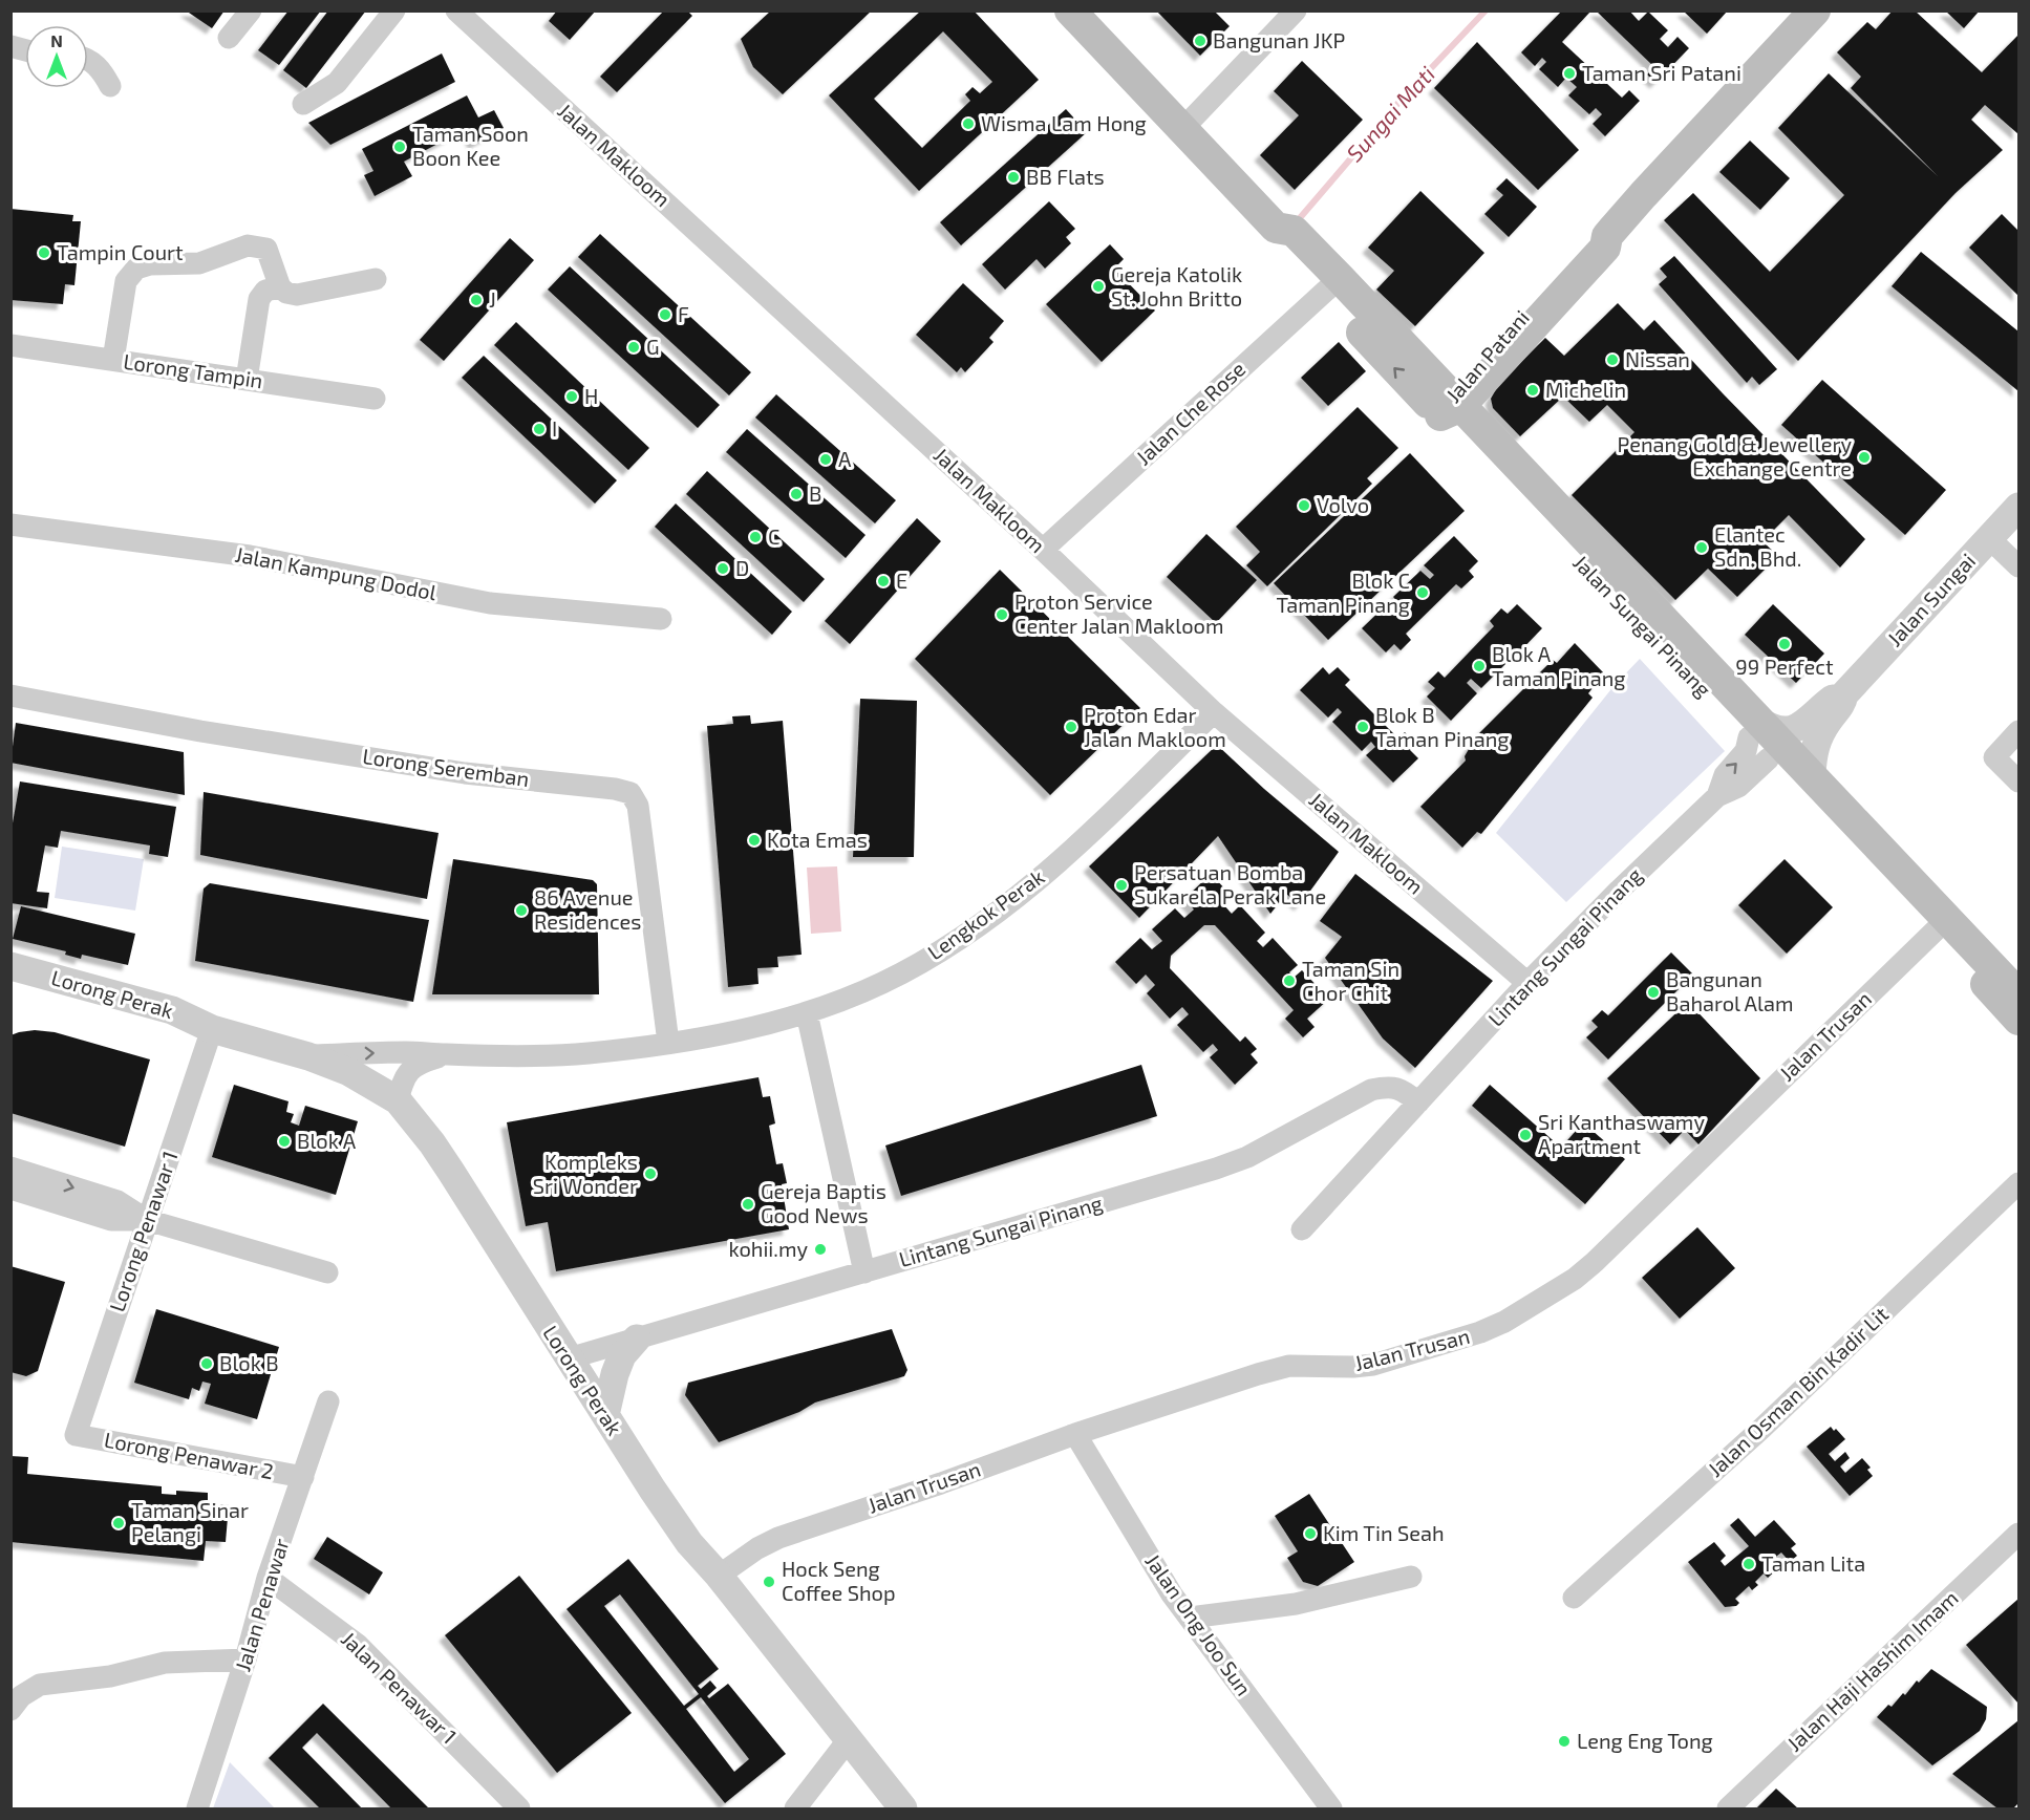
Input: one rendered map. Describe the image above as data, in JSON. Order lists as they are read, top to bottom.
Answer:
{
  "streets": {
    "main road": ["Jalan Patani", "Jalan Sungai Pinang"],
    "street": [
      "Jalan Makloom",
      "Lorong Tampin",
      "Jalan Che Rose",
      "Jalan Kampung Dodol",
      "Jalan Sungai",
      "Lorong Seremban",
      "Lengkok Perak",
      "Lintang Sungai Pinang",
      "Lorong Perak",
      "Jalan Trusan",
      "Lorong Penawar 1",
      "Jalan Osman Bin Kadir Lit",
      "Lorong Penawar 2",
      "Jalan Penawar",
      "Jalan Ong Joo Sun",
      "Jalan Haji Hashim Imam",
      "Jalan Penawar 1"
    ]
  },
  "crossings": [
    ["Jalan Makloom", "Jalan Che Rose"],
    ["Jalan Makloom", "Lengkok Perak"],
    ["Jalan Makloom", "Lintang Sungai Pinang"],
    ["Jalan Patani", "Jalan Sungai Pinang"],
    ["Jalan Che Rose", "Jalan Sungai Pinang"],
    ["Jalan Sungai", "Jalan Sungai Pinang"],
    ["Jalan Sungai", "Lintang Sungai Pinang"],
    ["Jalan Sungai Pinang", "Lintang Sungai Pinang"],
    ["Jalan Sungai Pinang", "Jalan Trusan"],
    ["Lorong Seremban", "Lengkok Perak"],
    ["Lengkok Perak", "Lorong Perak"],
    ["Lintang Sungai Pinang", "Lorong Perak"],
    ["Lorong Perak", "Jalan Trusan"],
    ["Lorong Perak", "Lorong Penawar 1"],
    ["Jalan Trusan", "Jalan Ong Joo Sun"],
    ["Lorong Penawar 1", "Lorong Penawar 2"],
    ["Lorong Penawar 2", "Jalan Penawar"],
    ["Jalan Penawar", "Jalan Penawar 1"]
  ],
  "water": ["Sungai Mati"],
  "places": [
    "Bangunan JKP",
    "Taman Sri Patani",
    "Wisma Lam Hong",
    "Taman Soon Boon Kee",
    "BB Flats",
    "Tampin Court",
    "Gereja Katolik St. John Britto",
    "J",
    "F",
    "G",
    "Nissan",
    "Michelin",
    "H",
    "I",
    "Penang Gold & Jewellery Exchange Centre",
    "A",
    "B",
    "Volvo",
    "C",
    "Elantec Sdn. Bhd.",
    "D",
    "E",
    "Blok C Taman Pinang",
    "Proton Service Center Jalan Makloom",
    "99 Perfect",
    "Blok A Taman Pinang",
    "Proton Edar Jalan Makloom",
    "Blok B Taman Pinang",
    "Kota Emas",
    "Persatuan Bomba Sukarela Perak Lane",
    "86 Avenue Residences",
    "Taman Sin Chor Chit",
    "Bangunan Baharol Alam",
    "Sri Kanthaswamy Apartment",
    "Blok A",
    "Kompleks Sri Wonder",
    "Gereja Baptis Good News",
    "kohii.my",
    "Blok B",
    "Taman Sinar Pelangi",
    "Kim Tin Seah",
    "Taman Lita",
    "Hock Seng Coffee Shop",
    "Leng Eng Tong"
  ],
  "north": "top"
}
